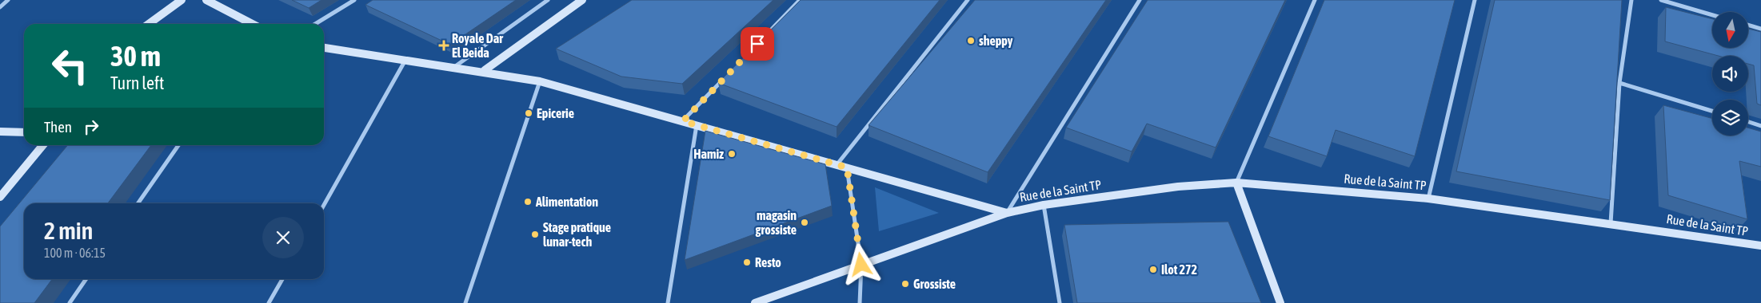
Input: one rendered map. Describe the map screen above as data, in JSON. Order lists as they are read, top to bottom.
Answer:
{
  "streets": {
    "street": ["Rue de la Saint TP"]
  },
  "places": {
    "other": [
      "sheppy",
      "Epicerie",
      "Hamiz",
      "Alimentation",
      "magasin grossiste",
      "Stage pratique lunar-tech",
      "Resto",
      "Ilot 272",
      "Grossiste"
    ],
    "health": ["Royale Dar El Beida"]
  },
  "north": "bottom",
  "page": {
    "turn": ["30 m", "Turn left"],
    "then": "Then",
    "heading": ["2 min", "100 m · 06:15"]
  }
}
